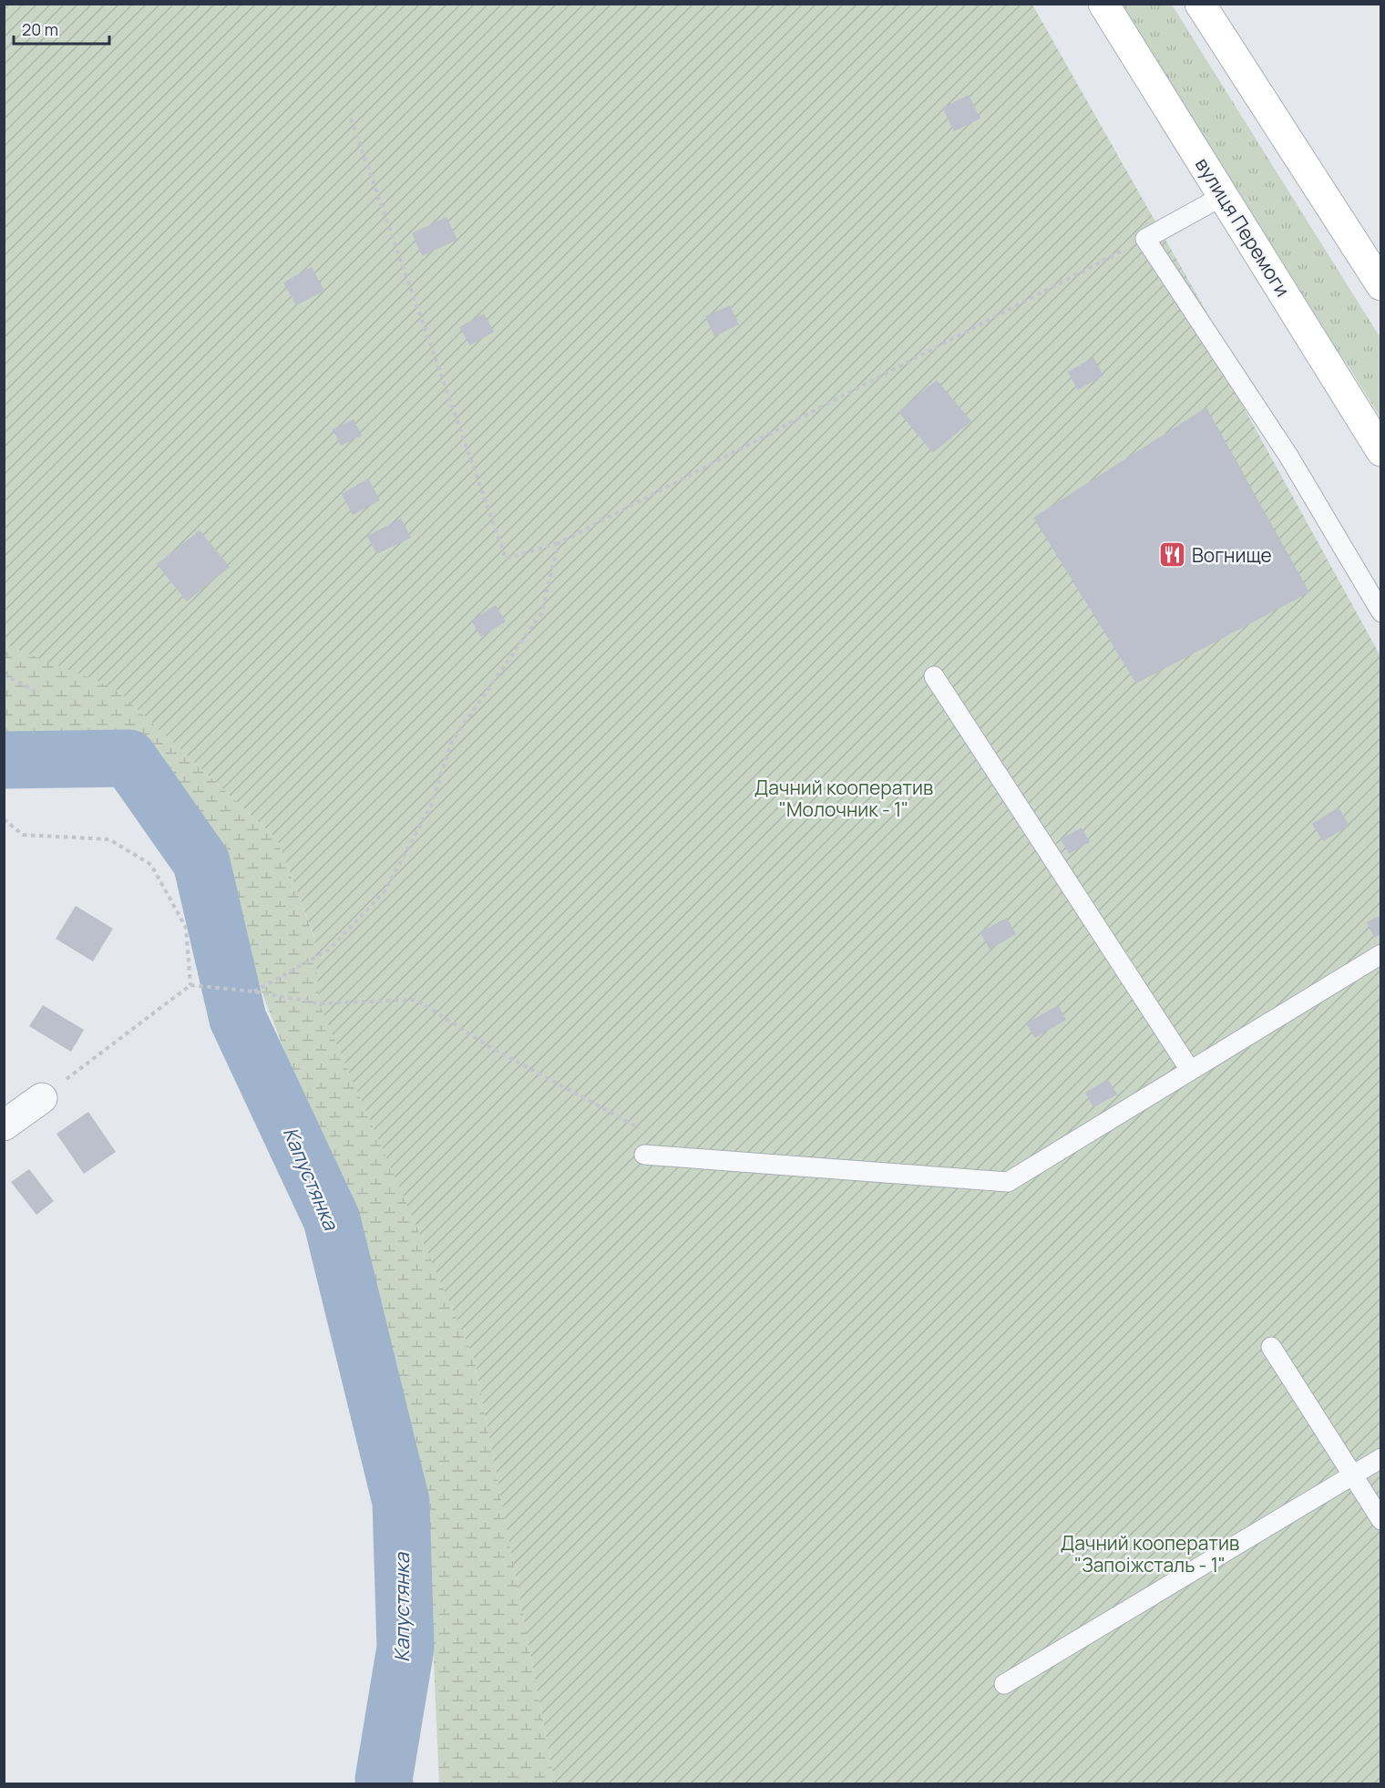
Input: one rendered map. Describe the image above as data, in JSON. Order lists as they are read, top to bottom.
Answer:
{
  "streets": {
    "main road": ["вулиця Перемоги"]
  },
  "water": ["Капустянка"],
  "parks": ["Дачний кооператив \"Молочник - 1\"", "Дачний кооператив \"Запоіжсталь - 1\""],
  "places": {
    "restaurant": ["Вогнище"]
  },
  "scale_bar": "20 m"
}
